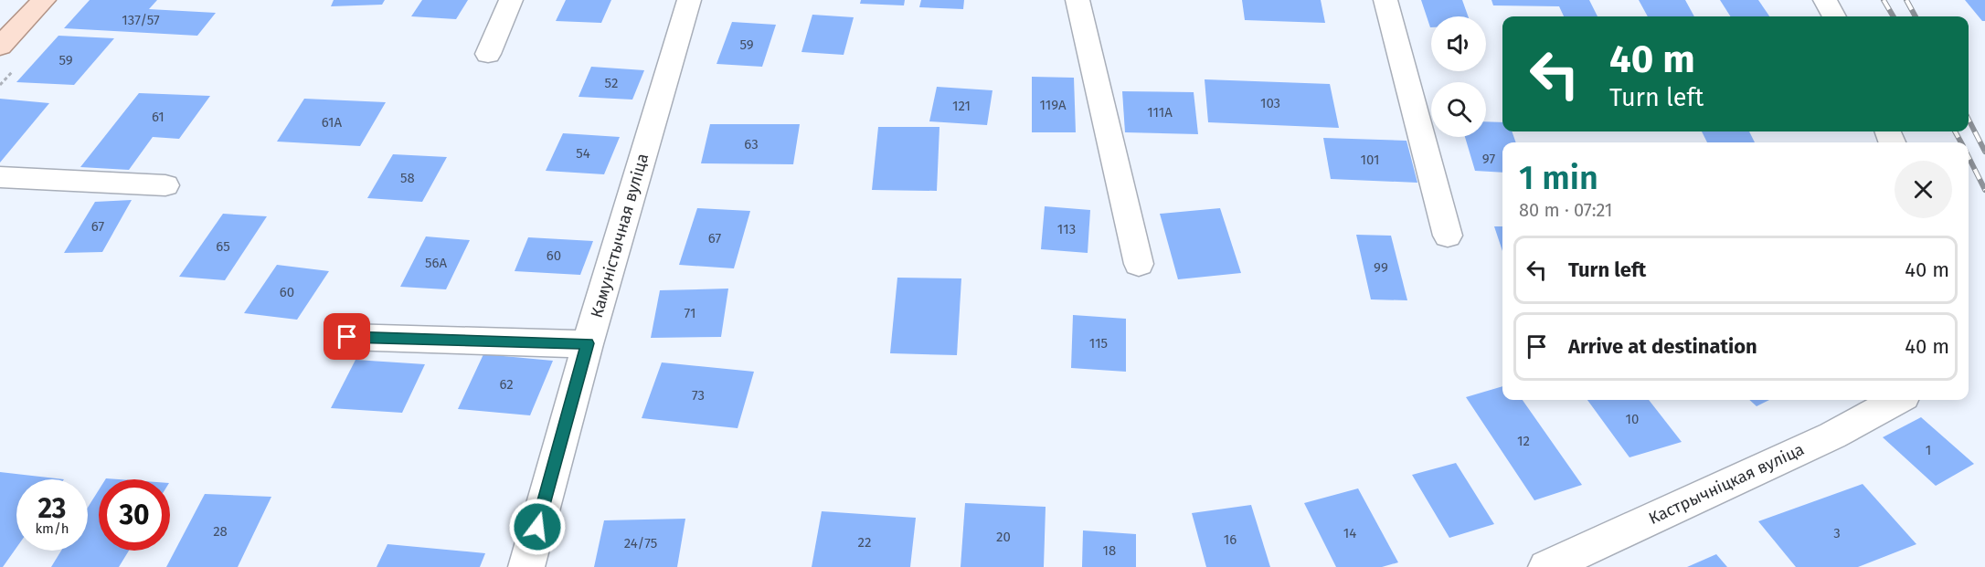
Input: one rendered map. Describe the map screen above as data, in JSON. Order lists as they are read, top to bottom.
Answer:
{
  "streets": {
    "street": ["Камуністычная вуліца", "Кастрычніцкая вуліца"]
  },
  "house_numbers": [
    "137/57",
    "59",
    "59",
    "52",
    "103",
    "119А",
    "121",
    "111А",
    "61",
    "61А",
    "63",
    "54",
    "97",
    "101",
    "58",
    "67",
    "113",
    "67",
    "65",
    "60",
    "56А",
    "99",
    "60",
    "71",
    "115",
    "62",
    "73",
    "10",
    "12",
    "1",
    "28",
    "14",
    "3",
    "20",
    "16",
    "22",
    "24/75",
    "18"
  ],
  "page": {
    "turn": ["40 m", "Turn left"],
    "heading": ["1 min", "80 m · 07:21"],
    "list": [
      {
        "name": "Turn left",
        "value": "40 m"
      },
      {
        "name": "Arrive at destination",
        "value": "40 m"
      }
    ],
    "speed": "23 km/h",
    "limit": "30"
  }
}
